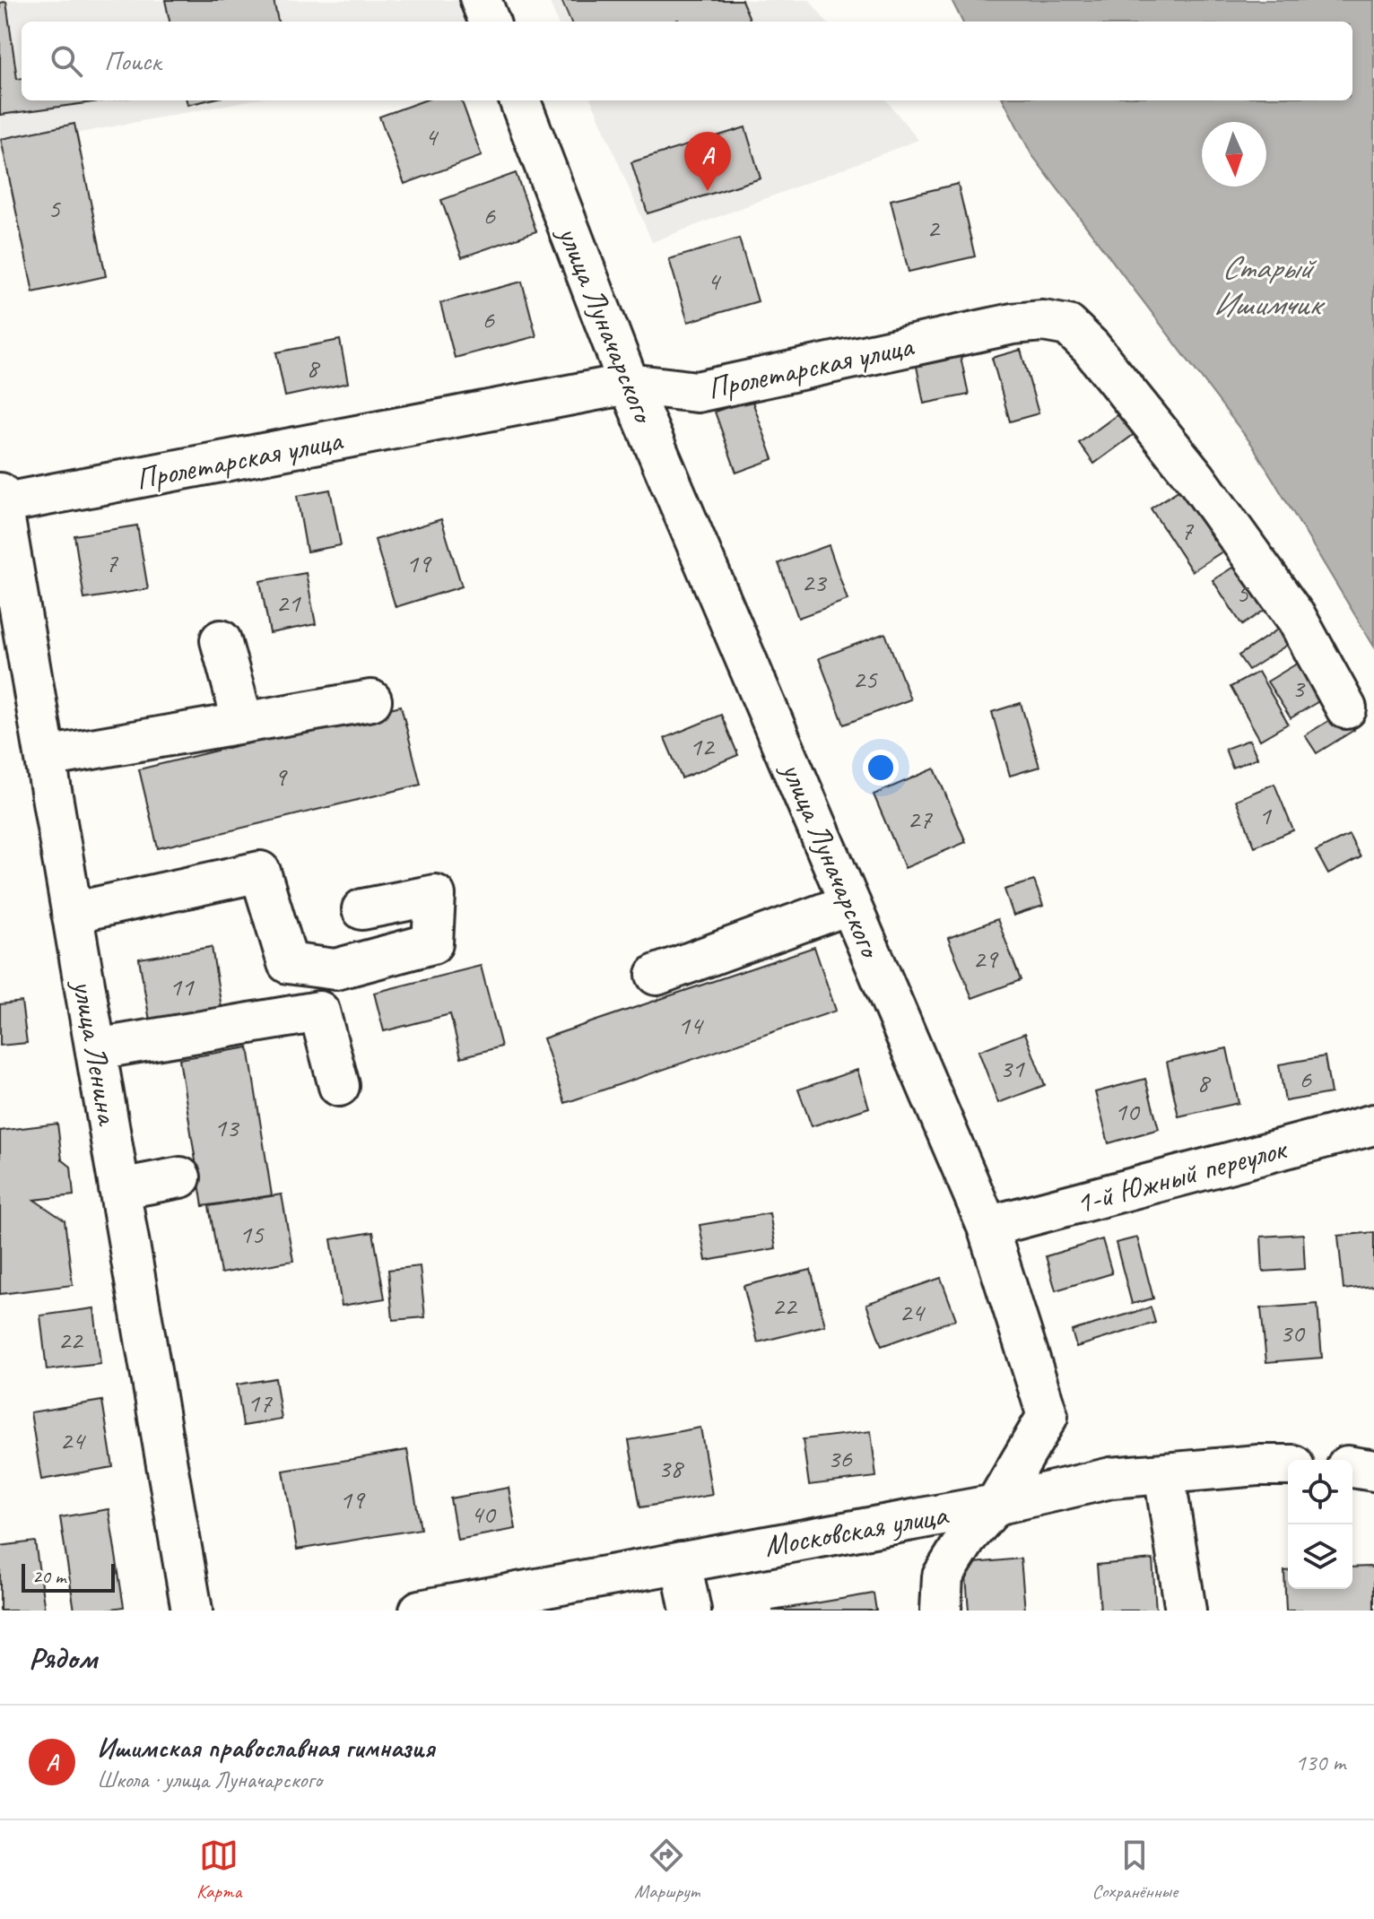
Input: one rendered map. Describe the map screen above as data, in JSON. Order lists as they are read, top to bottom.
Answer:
{
  "streets": {
    "street": [
      "улица Луначарского",
      "Пролетарская улица",
      "улица Ленина",
      "1-й Южный переулок",
      "Московская улица"
    ]
  },
  "crossings": [
    ["улица Луначарского", "Пролетарская улица"],
    ["улица Луначарского", "1-й Южный переулок"],
    ["улица Луначарского", "Московская улица"],
    ["Пролетарская улица", "улица Ленина"]
  ],
  "water": ["Старый Ишимчик"],
  "house_numbers": [
    "4",
    "5",
    "6",
    "2",
    "4",
    "6",
    "8",
    "7",
    "7",
    "19",
    "23",
    "5",
    "21",
    "25",
    "3",
    "12",
    "9",
    "1",
    "27",
    "29",
    "11",
    "14",
    "31",
    "6",
    "8",
    "10",
    "13",
    "15",
    "22",
    "24",
    "30",
    "22",
    "17",
    "24",
    "36",
    "38",
    "19",
    "40"
  ],
  "scale_bar": "20 m",
  "north": "bottom",
  "page": {
    "search": "Поиск",
    "pins": "A",
    "scale": "20 m",
    "heading": "Рядом",
    "list": [
      {
        "mark": "A",
        "name": "Ишимская православная гимназия",
        "note": "Школа · улица Луначарского",
        "value": "130 m"
      }
    ],
    "nav": ["Карта", "Маршрут", "Сохранённые"]
  }
}
